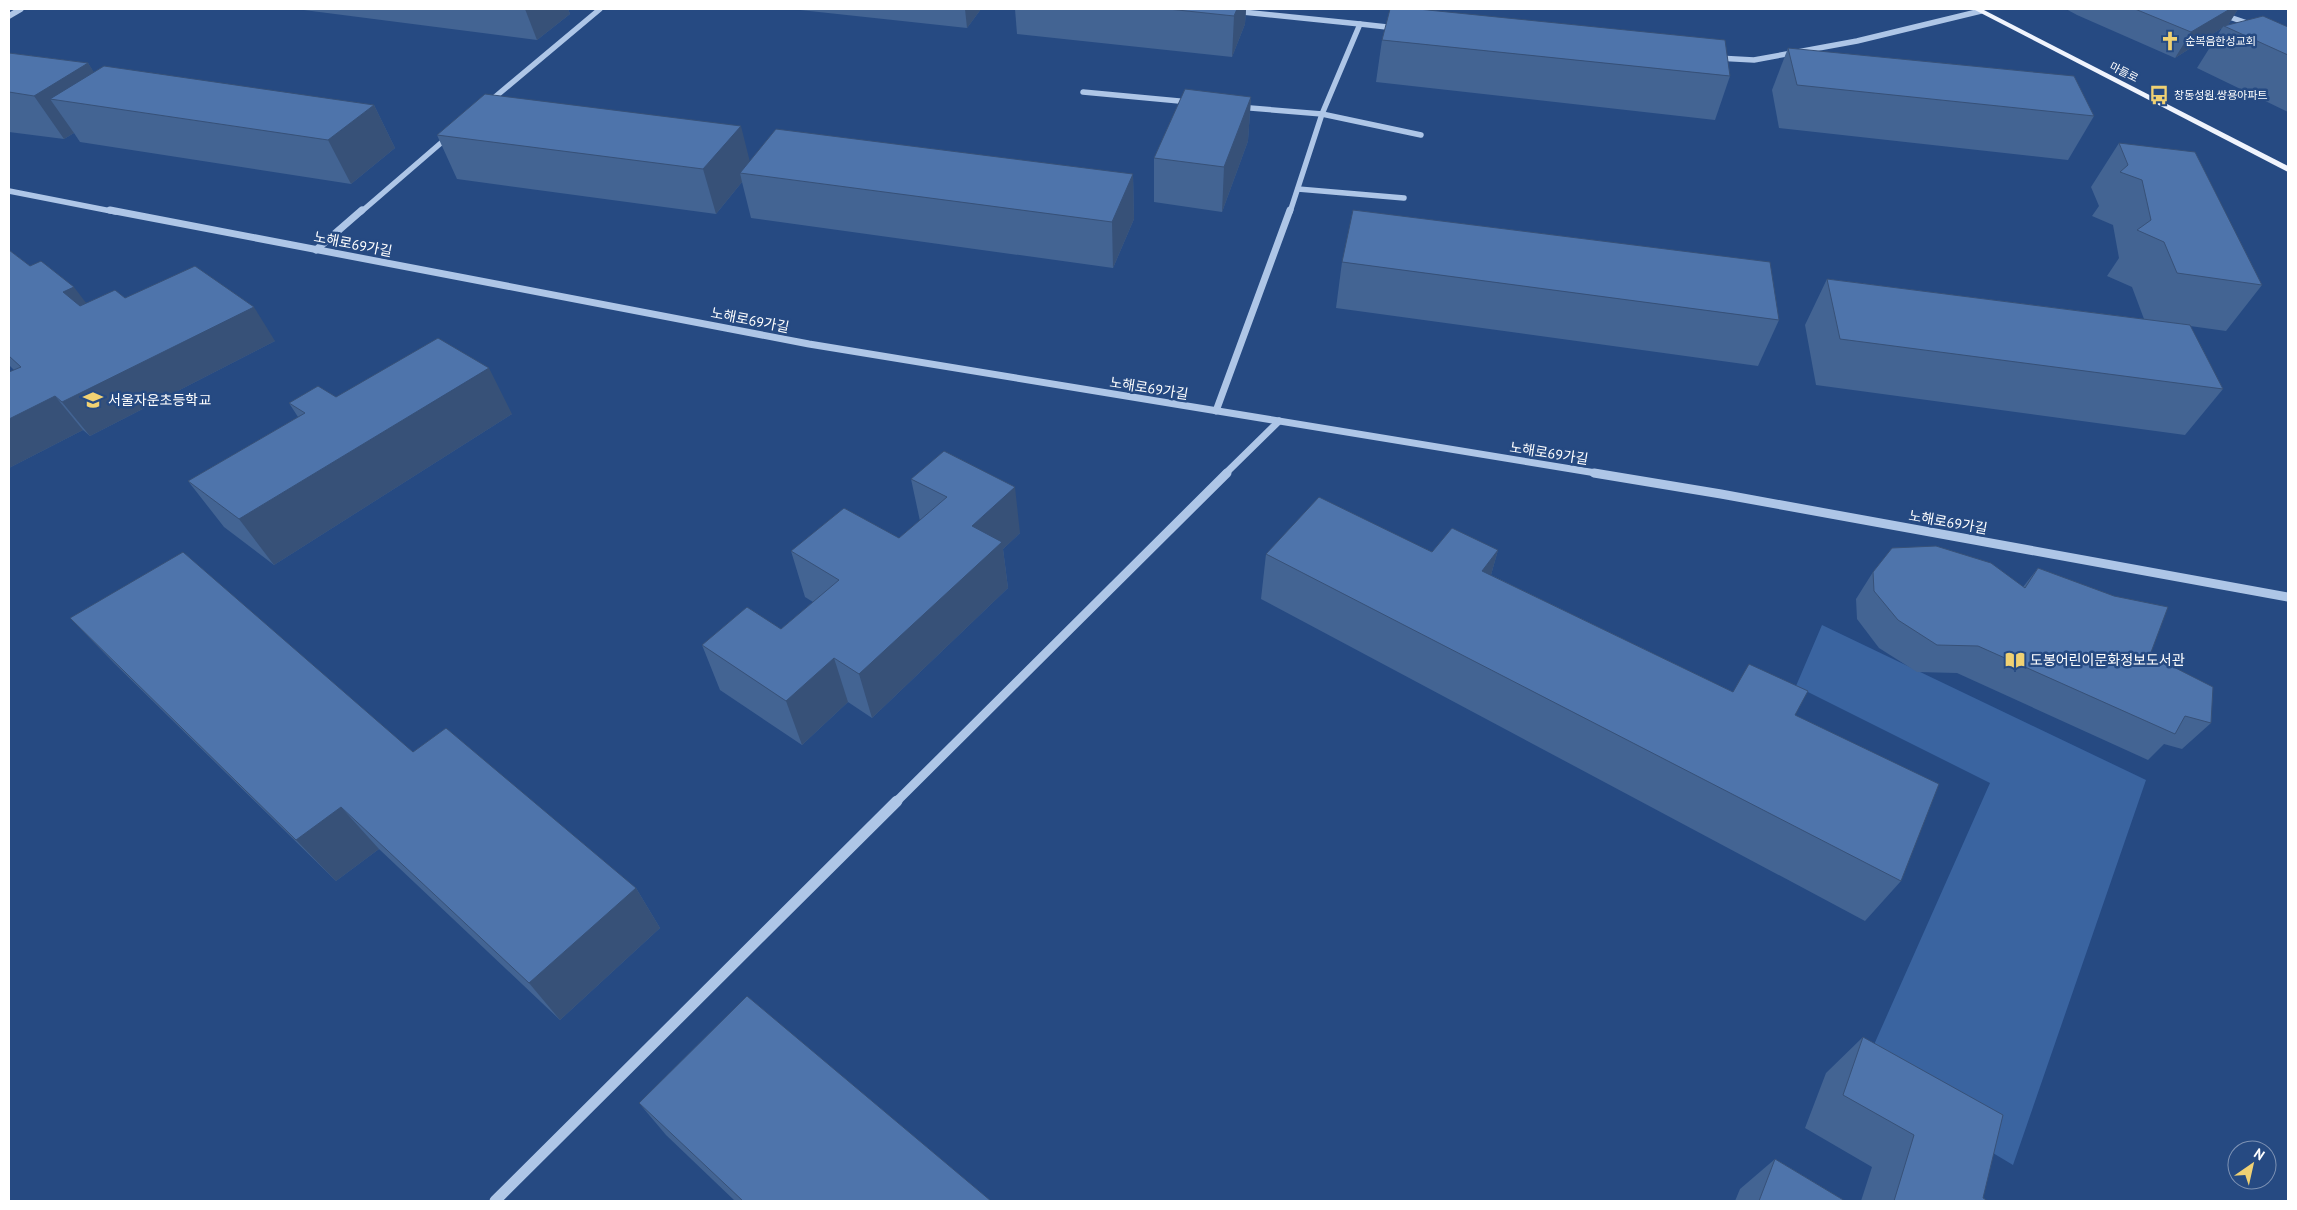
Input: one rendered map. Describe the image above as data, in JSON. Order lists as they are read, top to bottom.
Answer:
{
  "streets": {
    "main road": ["마들로"],
    "street": ["노해로69가길"]
  },
  "places": {
    "church": ["순복음한성교회"],
    "bus stop": ["창동성원.쌍용아파트"],
    "school or university": ["서울자운초등학교"],
    "library": ["도봉어린이문화정보도서관"]
  },
  "north": "top right"
}
